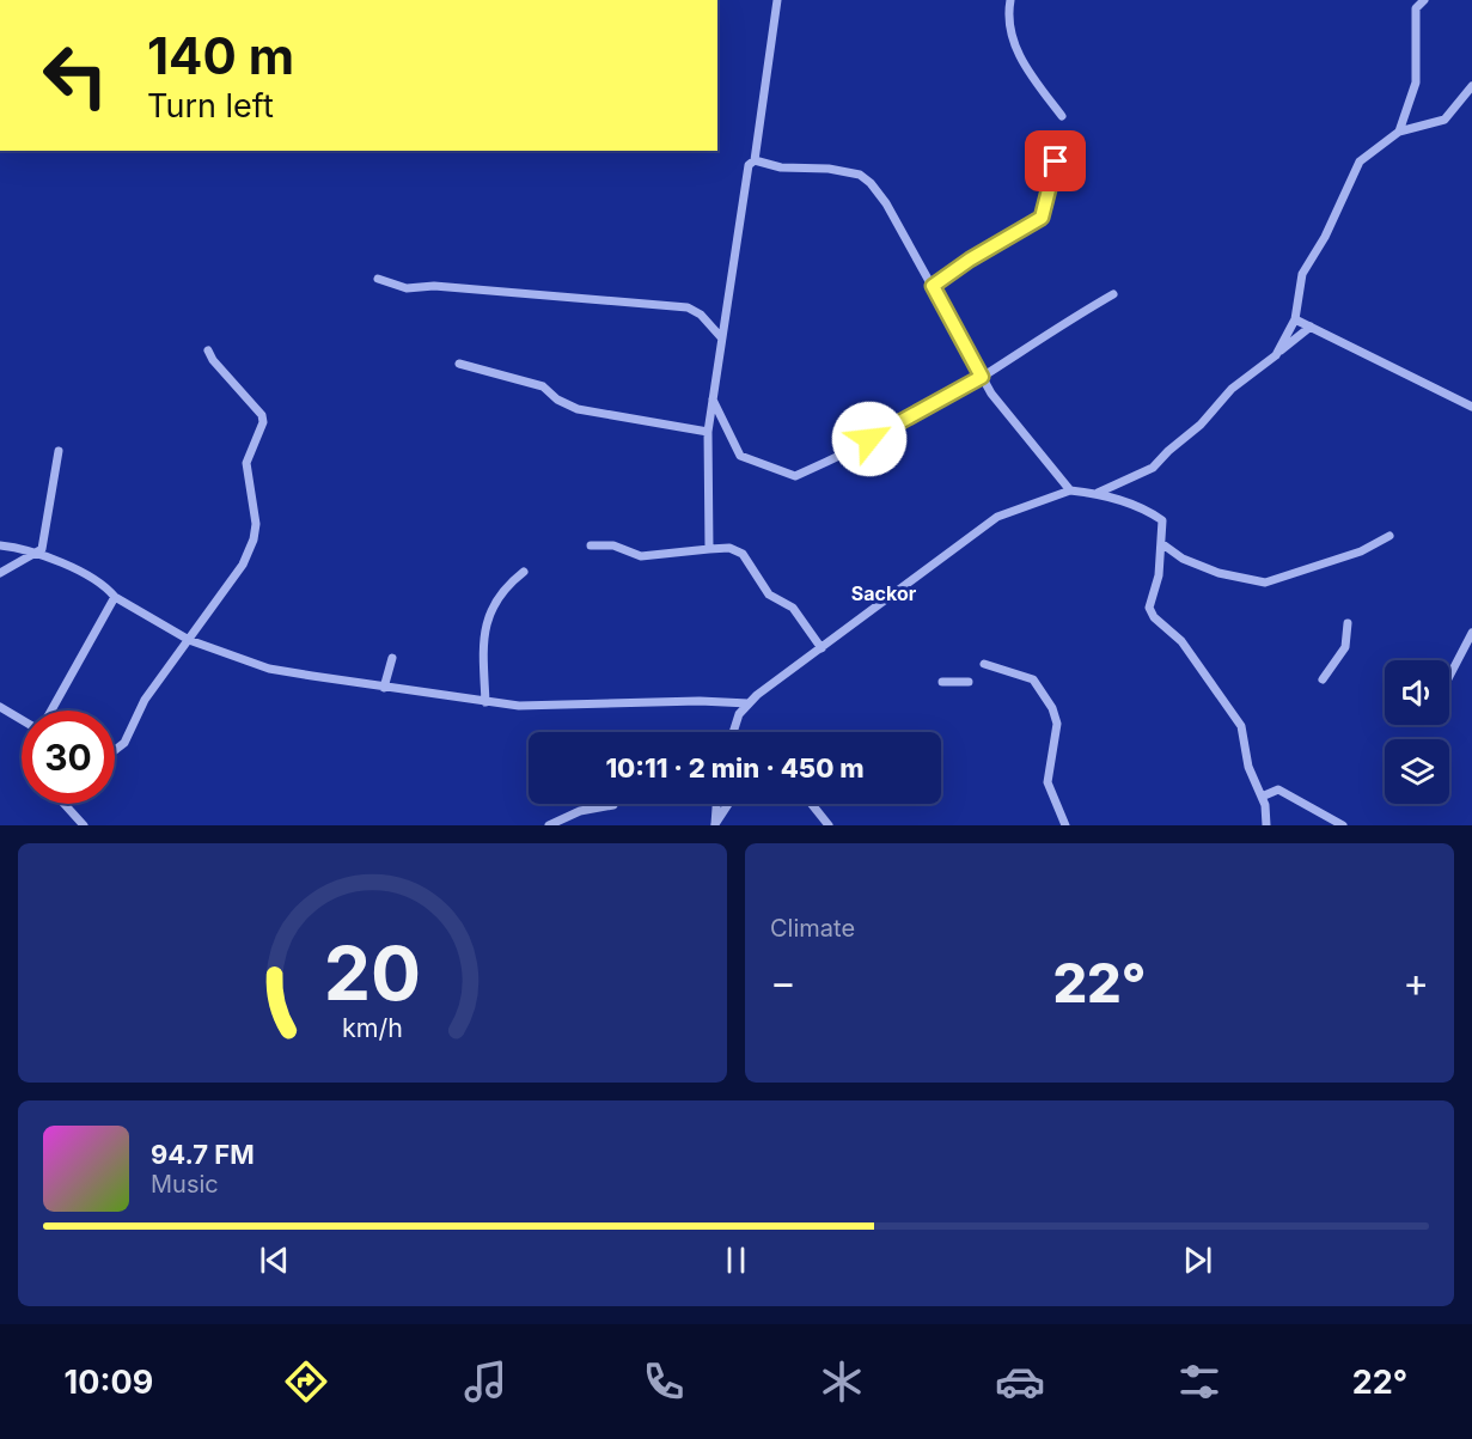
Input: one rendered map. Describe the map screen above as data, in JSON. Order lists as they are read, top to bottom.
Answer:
{
  "districts": ["Sackor"],
  "page": {
    "turn": ["140 m", "Turn left"],
    "limit": "30",
    "trip": "10:11 · 2 min · 450 m",
    "tile": "Climate",
    "heat": ["−", "22°", "+"],
    "song": ["94.7 FM", "Music"],
    "tabs": ["10:09", "22°"],
    "gauge": ["20", "km/h"]
  }
}
